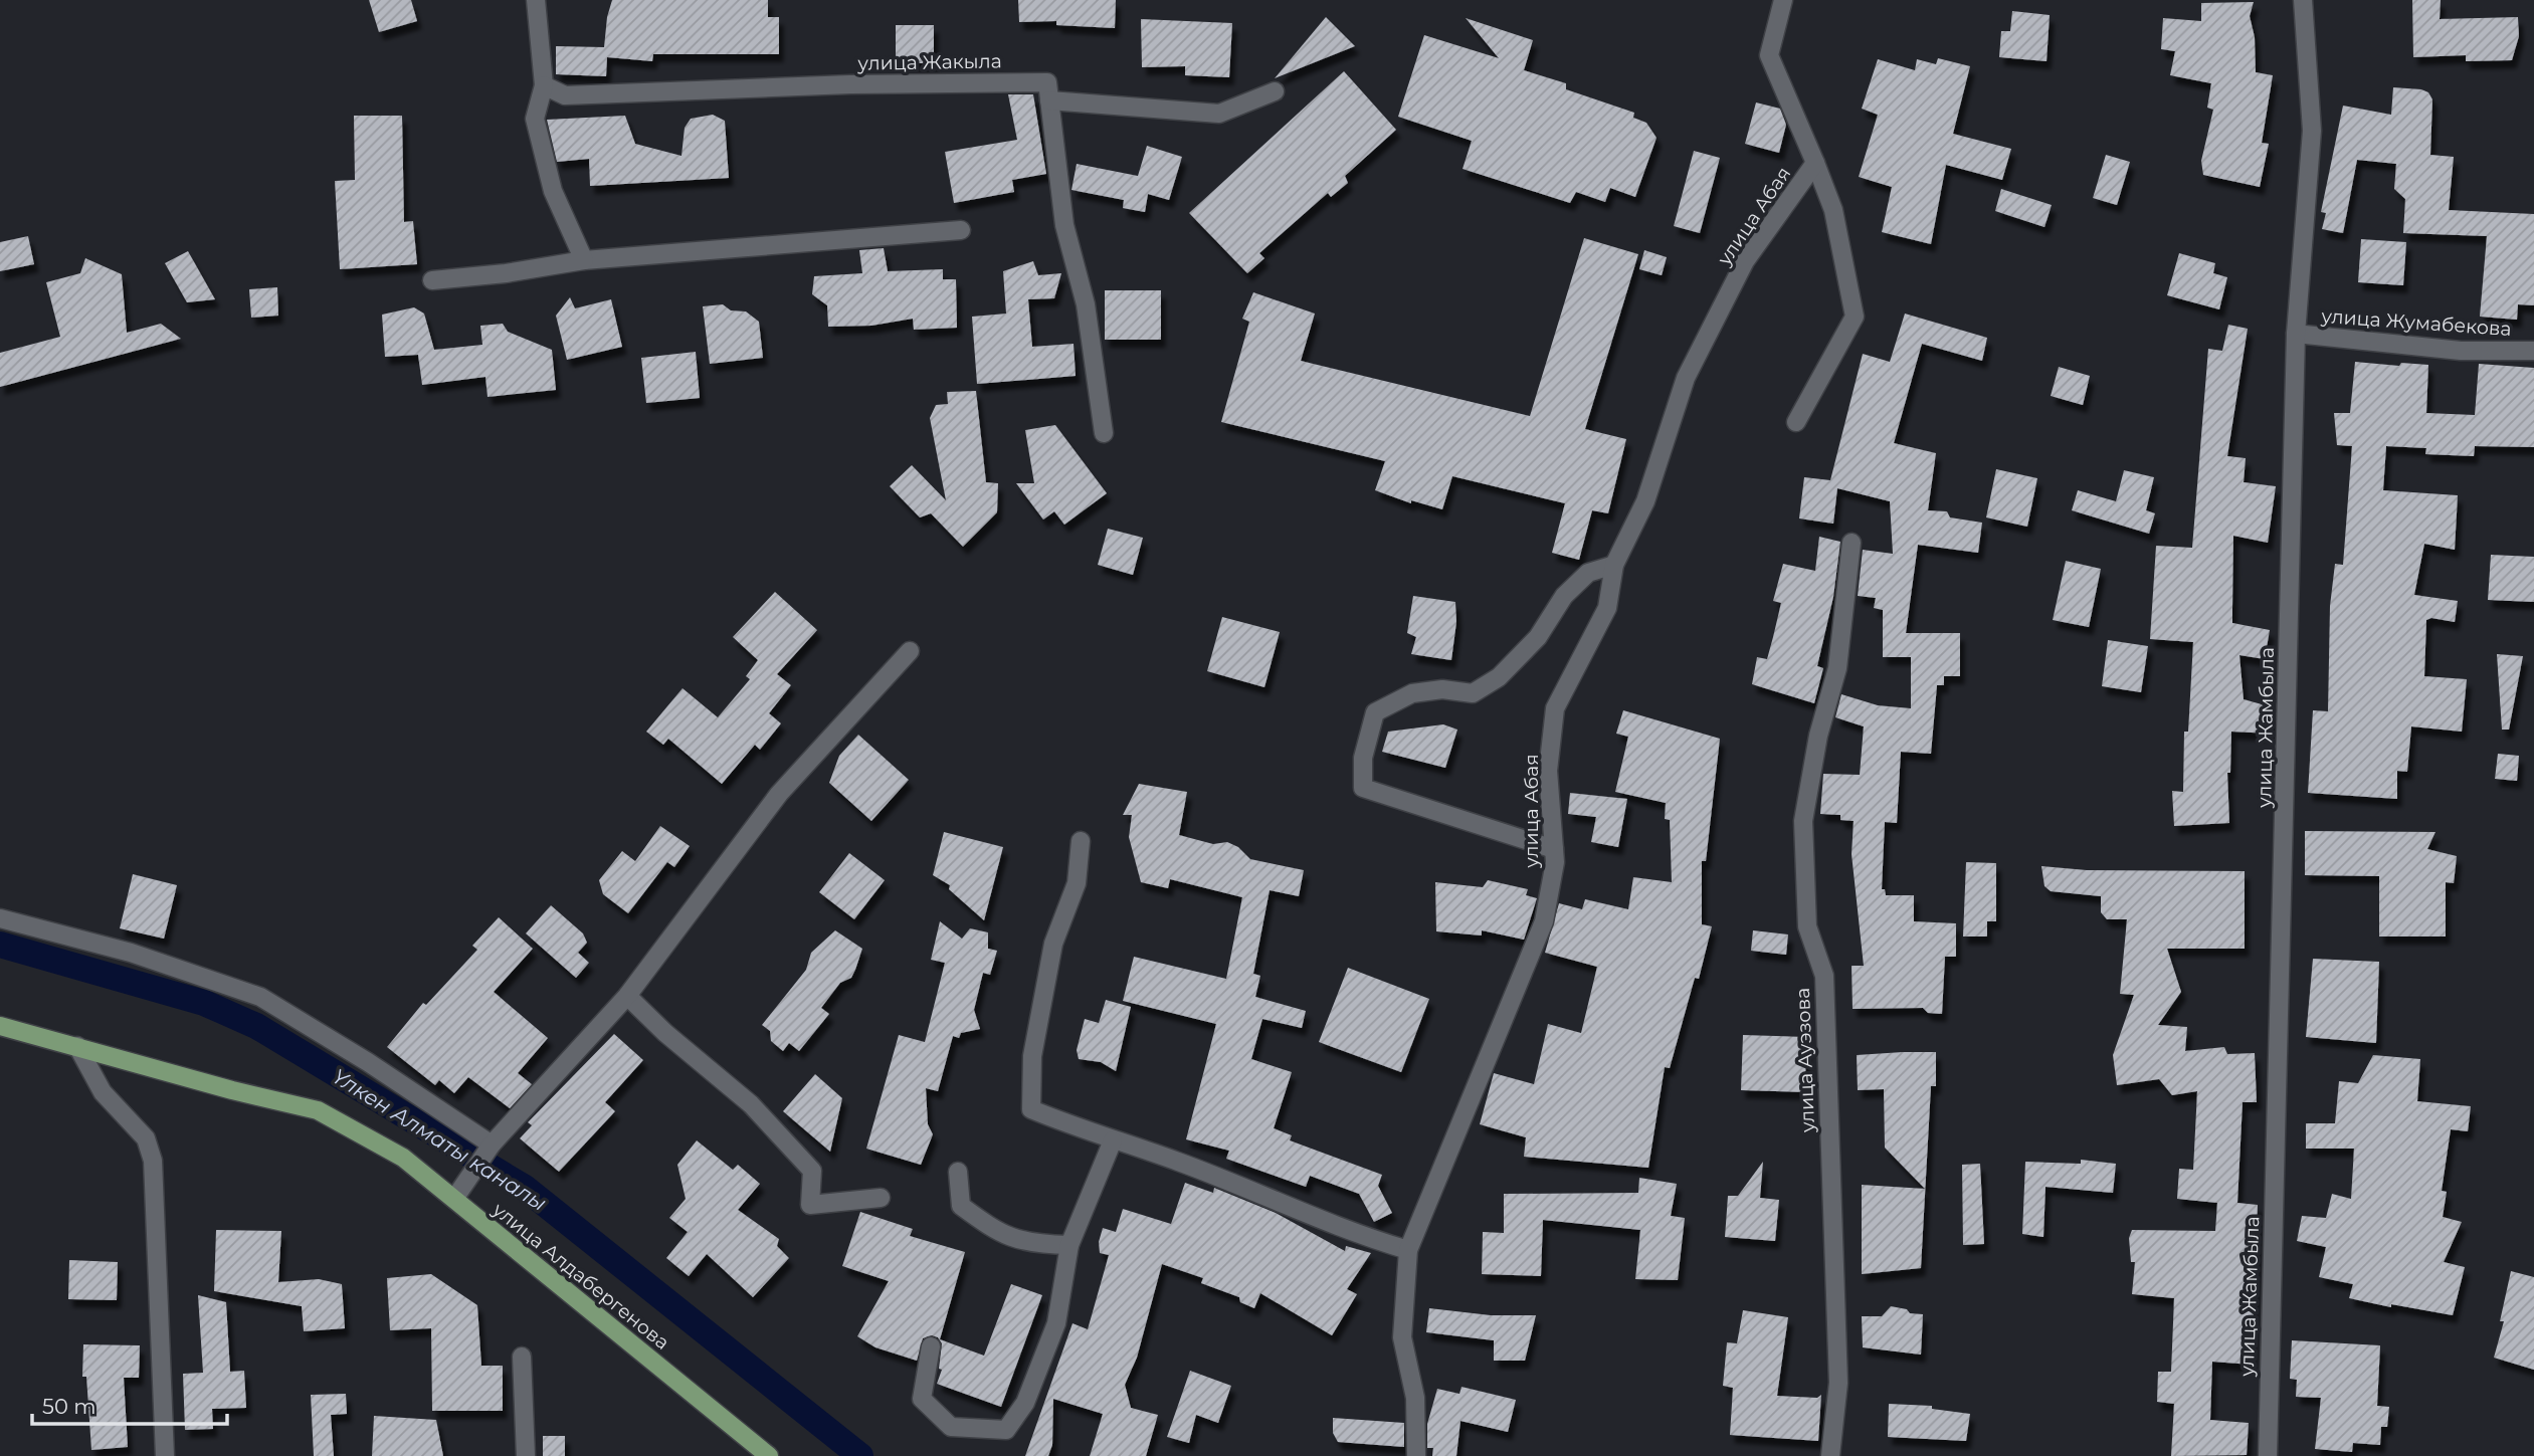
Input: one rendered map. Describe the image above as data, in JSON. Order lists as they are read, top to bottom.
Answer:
{
  "streets": {
    "main road": ["улица Алдабергенова"],
    "street": [
      "улица Жакыла",
      "улица Абая",
      "улица Жумабекова",
      "улица Жамбыла",
      "улица Ауэзова"
    ]
  },
  "crossings": [
    ["улица Жумабекова", "улица Жамбыла"]
  ],
  "water": ["Үлкен Алматы каналы"],
  "scale_bar": "50 m"
}
